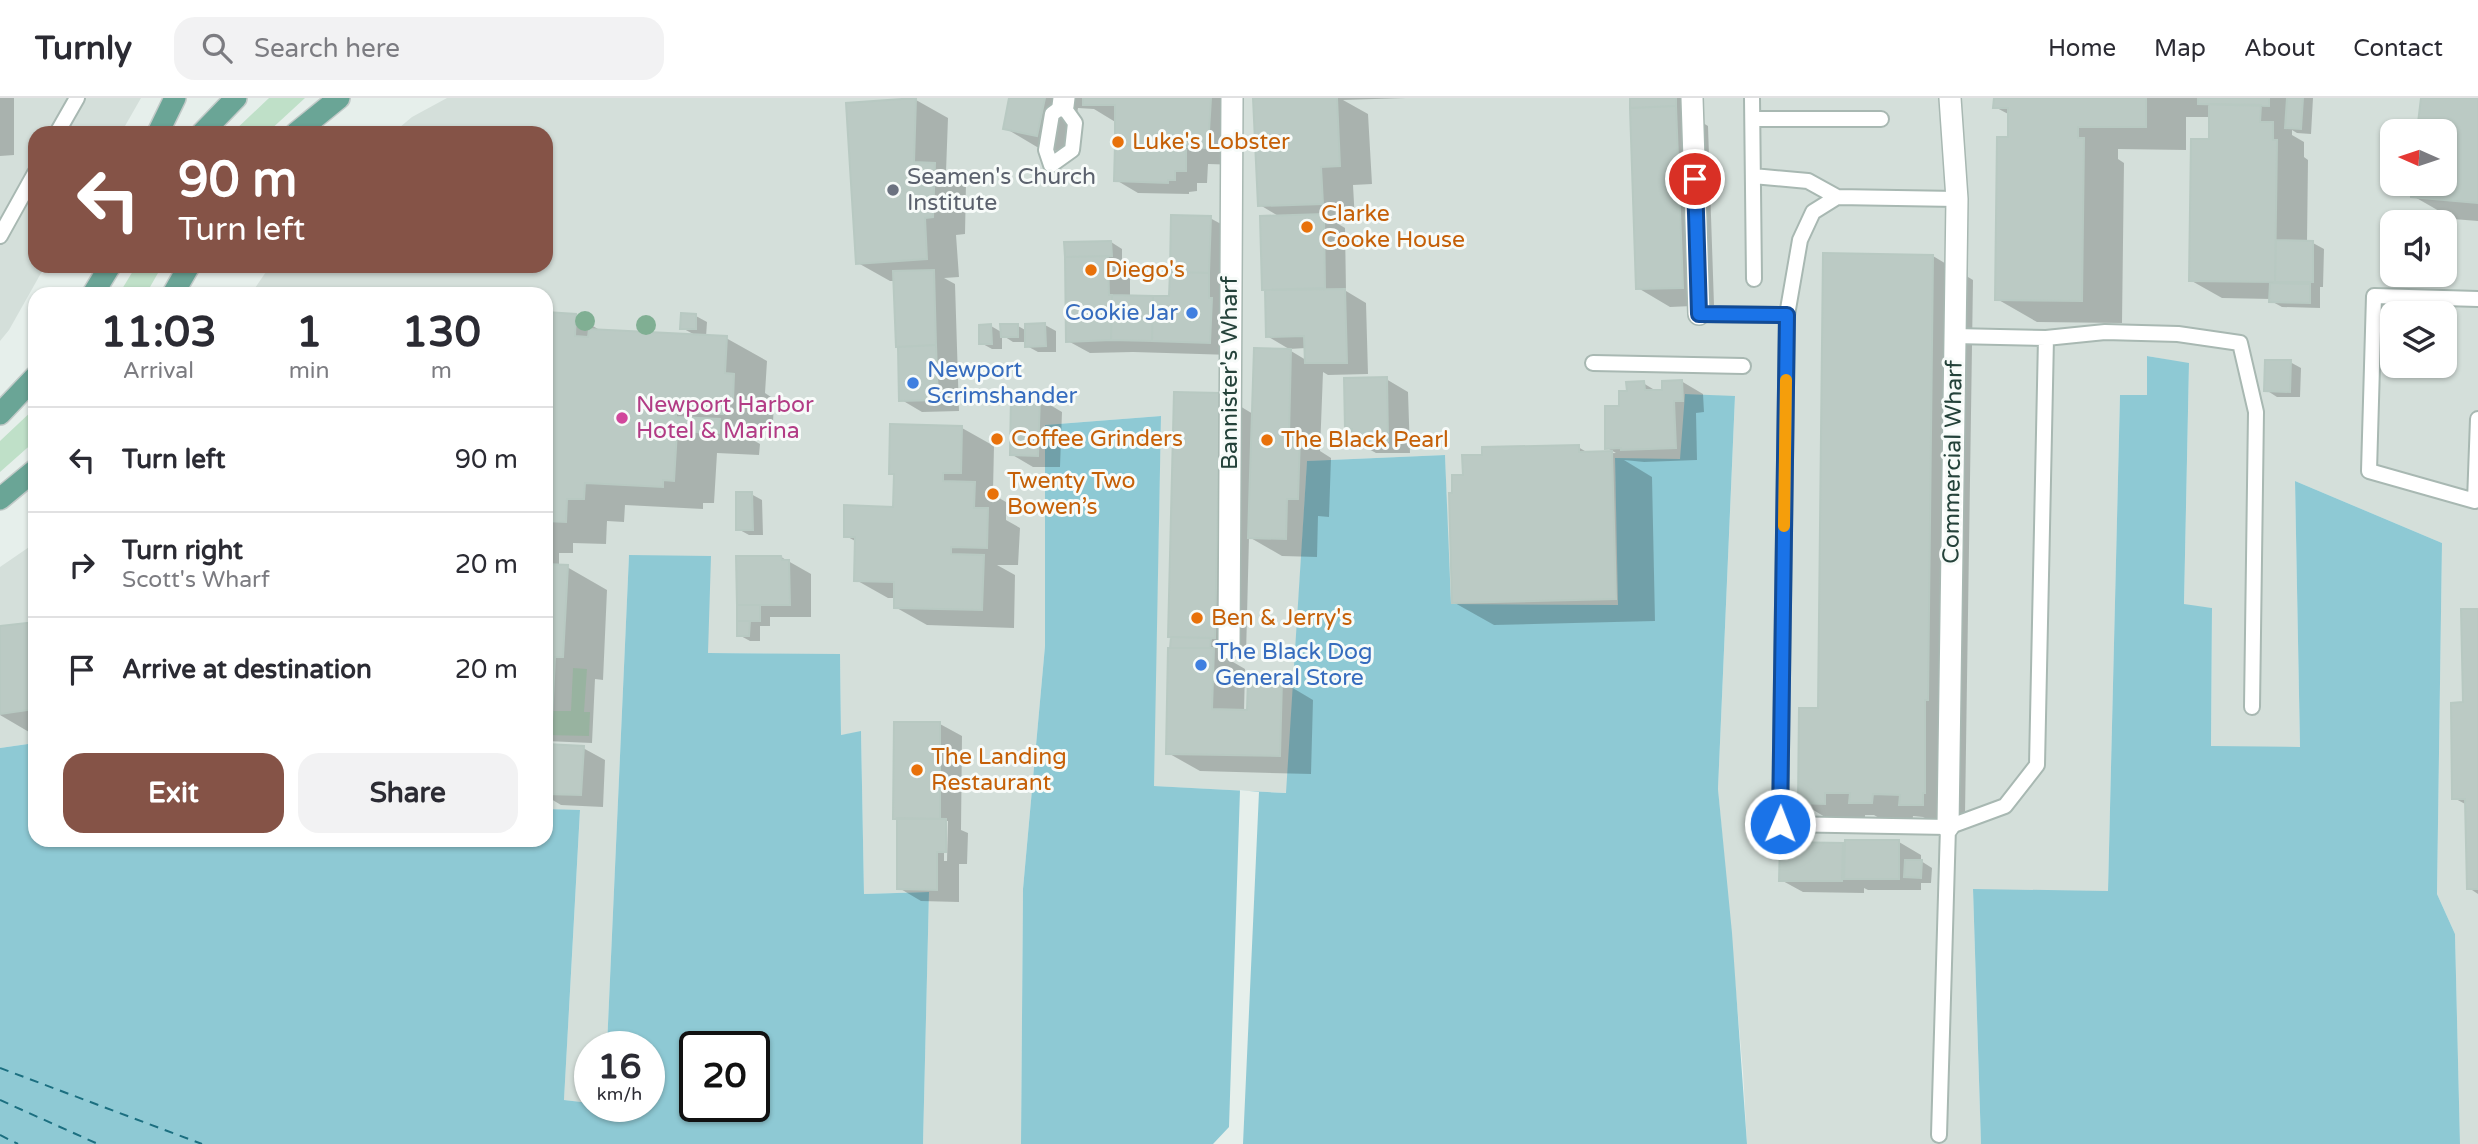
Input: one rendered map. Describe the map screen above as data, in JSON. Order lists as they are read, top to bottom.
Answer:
{
  "streets": {
    "street": ["Bannister's Wharf", "Commercial Wharf"]
  },
  "places": [
    "Luke's Lobster",
    "Seamen's Church Institute",
    "Clarke Cooke House",
    "Diego's",
    "Cookie Jar",
    "Newport Scrimshander",
    "Newport Harbor Hotel & Marina",
    "Coffee Grinders",
    "The Black Pearl",
    "Twenty Two Bowen’s",
    "Ben & Jerry's",
    "The Black Dog General Store",
    "The Landing Restaurant"
  ],
  "north": "left",
  "page": {
    "header": "Turnly",
    "search": "Search here",
    "nav": [
      "Home",
      "Map",
      "About",
      "Contact"
    ],
    "turn": ["90 m", "Turn left"],
    "eta": [
      "11:03",
      "Arrival",
      "1",
      "min",
      "130",
      "m"
    ],
    "list": [
      {
        "name": "Turn left",
        "value": "90 m"
      },
      {
        "name": "Turn right",
        "note": "Scott's Wharf",
        "value": "20 m"
      },
      {
        "name": "Arrive at destination",
        "value": "20 m"
      }
    ],
    "buttons": ["Exit", "Share"],
    "speed": "16 km/h",
    "limit": "20"
  }
}
